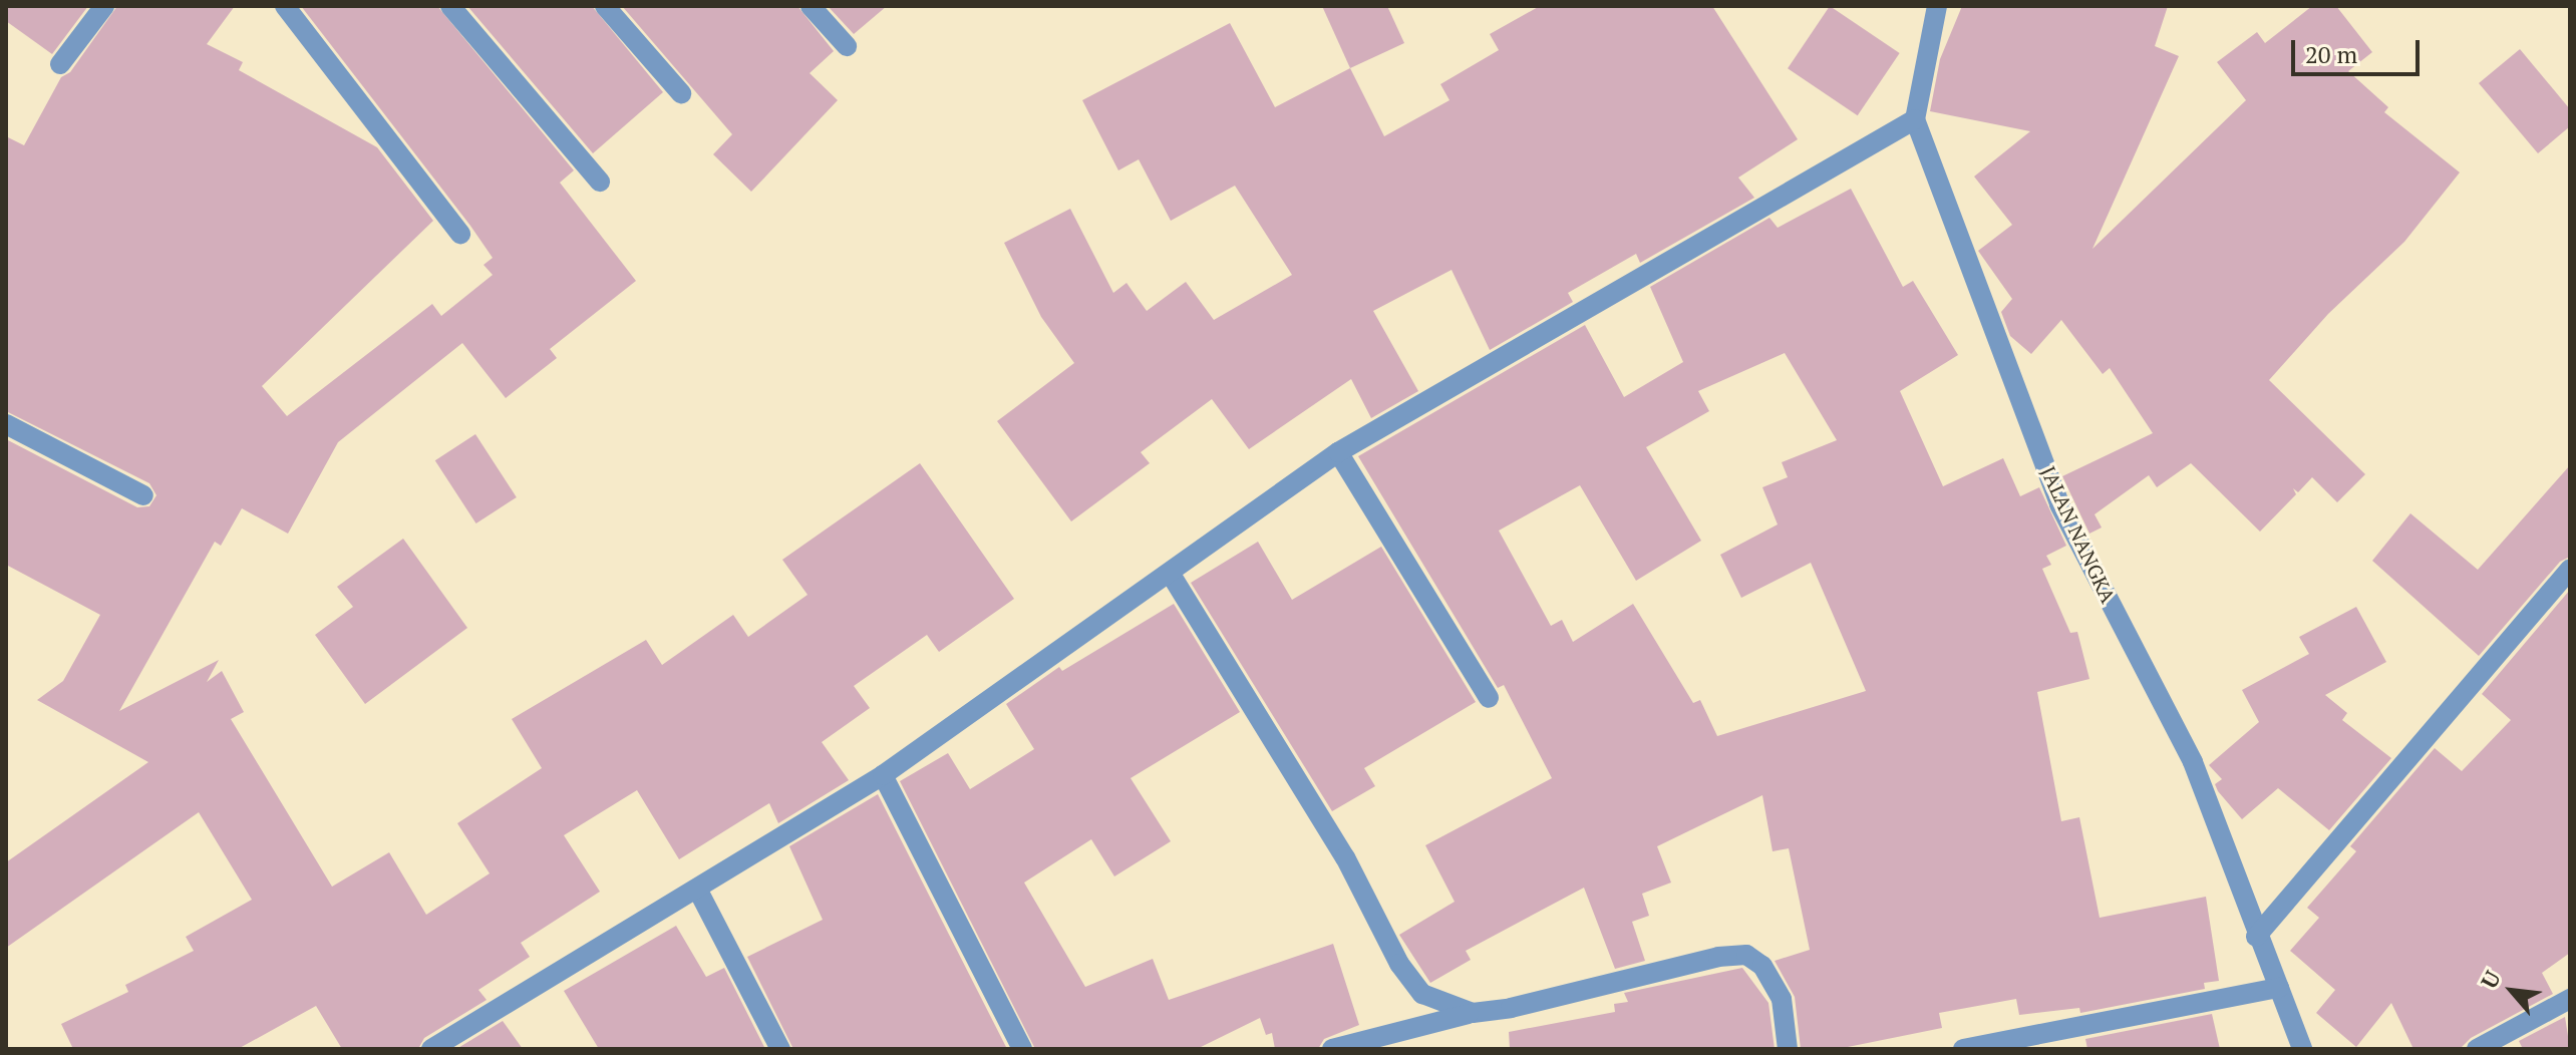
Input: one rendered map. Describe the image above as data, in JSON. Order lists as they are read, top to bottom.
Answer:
{
  "streets": {
    "street": ["JALAN NANGKA"]
  },
  "scale_bar": "20 m",
  "north": "top left"
}
